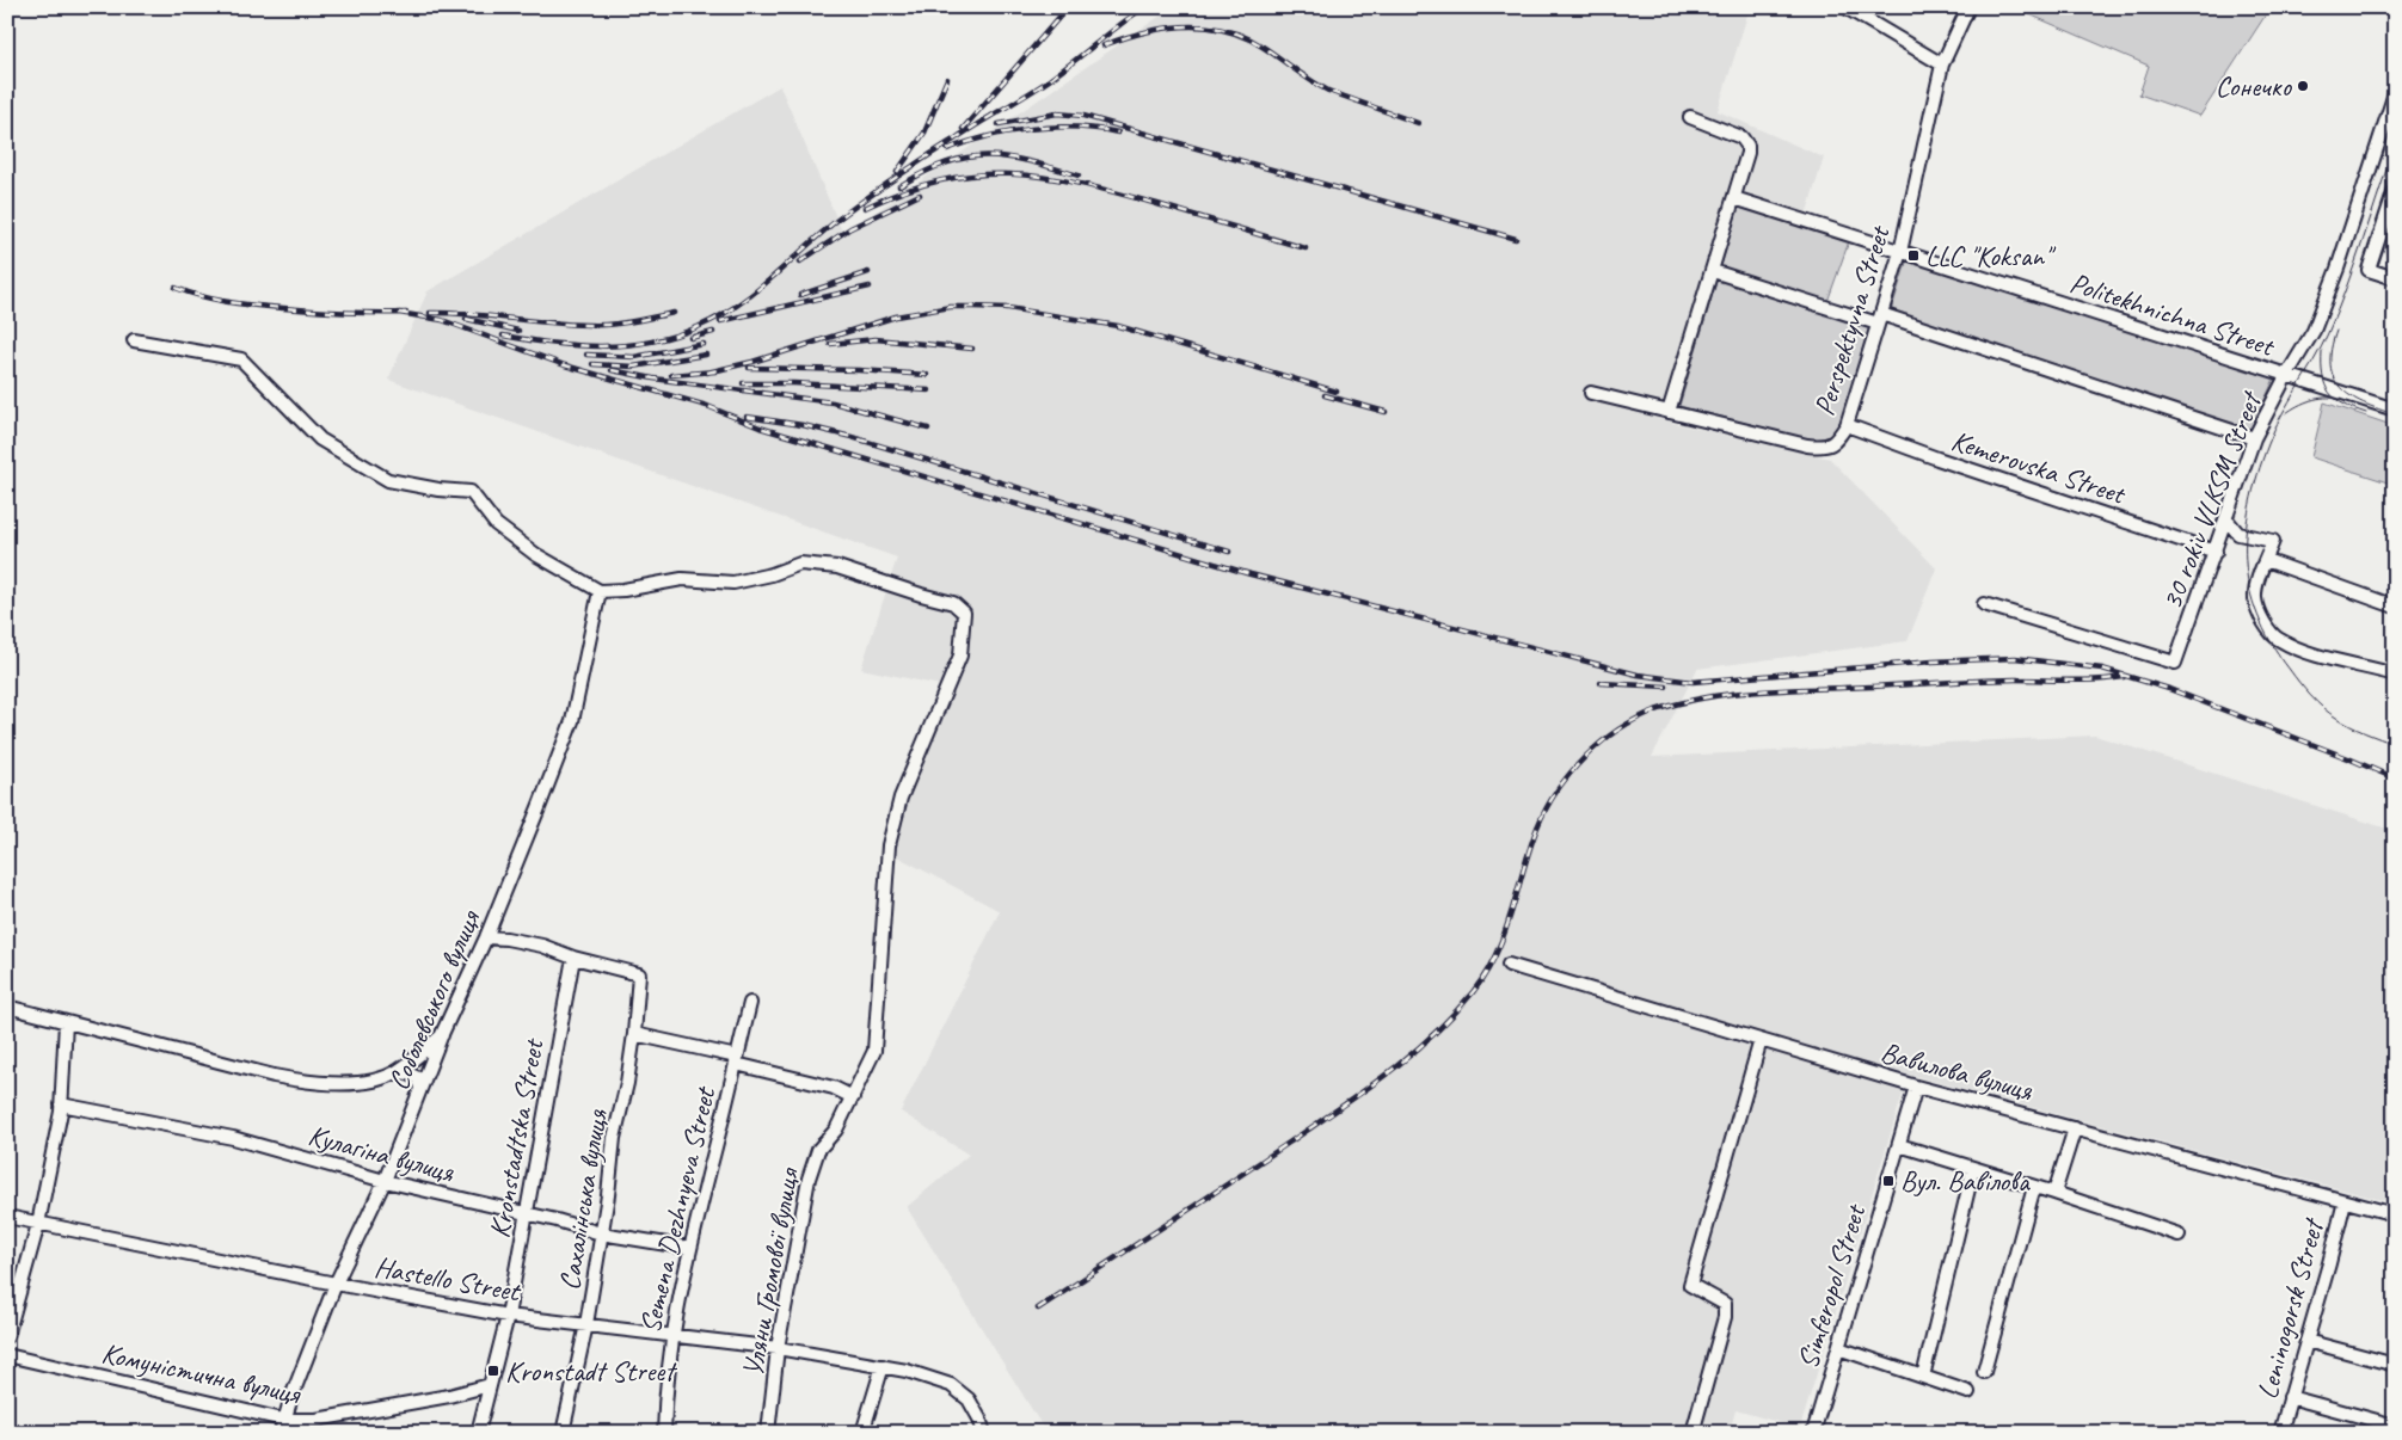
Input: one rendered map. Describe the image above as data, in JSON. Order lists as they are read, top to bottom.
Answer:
{
  "streets": {
    "street": [
      "Politekhnichna Street",
      "Perspektyvna Street",
      "Kemerovska Street",
      "30 rokiv VLKSM Street",
      "Соболевського вулиця",
      "Вавилова вулиця",
      "Kronstadtska Street",
      "Кулагіна вулиця",
      "Сахалінська вулиця",
      "Semena Dezhnyeva Street",
      "Уляни Громової вулиця",
      "Hastello Street",
      "Simferopol Street",
      "Leninogorsk Street",
      "Комуністична вулиця"
    ]
  },
  "crossings": [
    ["Politekhnichna Street", "Perspektyvna Street"],
    ["Politekhnichna Street", "30 rokiv VLKSM Street"],
    ["Perspektyvna Street", "Kemerovska Street"],
    ["Kemerovska Street", "30 rokiv VLKSM Street"],
    ["Соболевського вулиця", "Кулагіна вулиця"],
    ["Соболевського вулиця", "Уляни Громової вулиця"],
    ["Соболевського вулиця", "Hastello Street"],
    ["Соболевського вулиця", "Комуністична вулиця"],
    ["Вавилова вулиця", "Simferopol Street"],
    ["Вавилова вулиця", "Leninogorsk Street"],
    ["Kronstadtska Street", "Кулагіна вулиця"],
    ["Kronstadtska Street", "Сахалінська вулиця"],
    ["Kronstadtska Street", "Hastello Street"],
    ["Kronstadtska Street", "Комуністична вулиця"],
    ["Кулагіна вулиця", "Сахалінська вулиця"],
    ["Кулагіна вулиця", "Semena Dezhnyeva Street"],
    ["Сахалінська вулиця", "Hastello Street"],
    ["Semena Dezhnyeva Street", "Hastello Street"],
    ["Уляни Громової вулиця", "Hastello Street"]
  ],
  "places": {
    "other": ["Сонечко"],
    "transit": ["LLC \"Koksan\"", "Вул. Вавілова", "Kronstadt Street"]
  }
}
